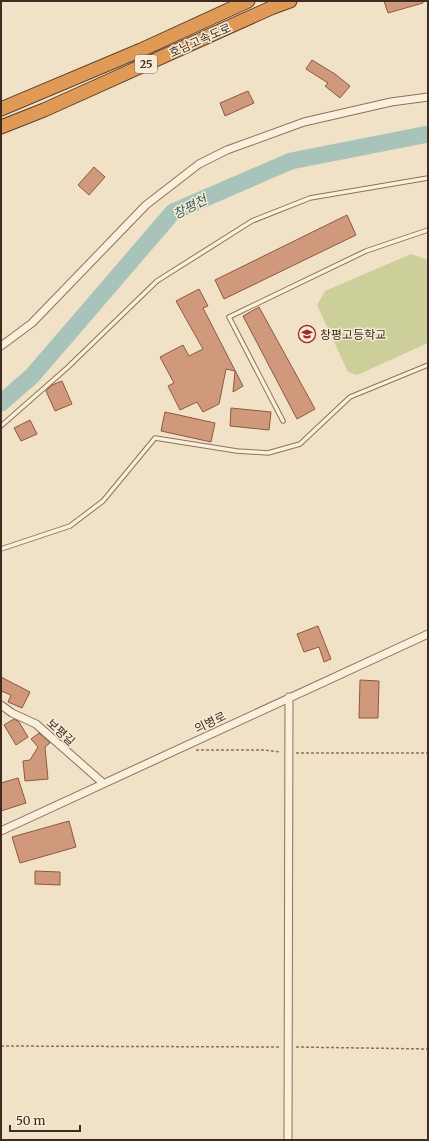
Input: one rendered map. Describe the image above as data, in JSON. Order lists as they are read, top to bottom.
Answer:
{
  "streets": {
    "highway": ["호남고속도로", "25"],
    "street": ["의병로", "보평길"]
  },
  "crossings": [
    ["의병로", "보평길"]
  ],
  "water": ["창평천"],
  "places": {
    "school or university": ["창평고등학교"]
  },
  "scale_bar": "50 m"
}
